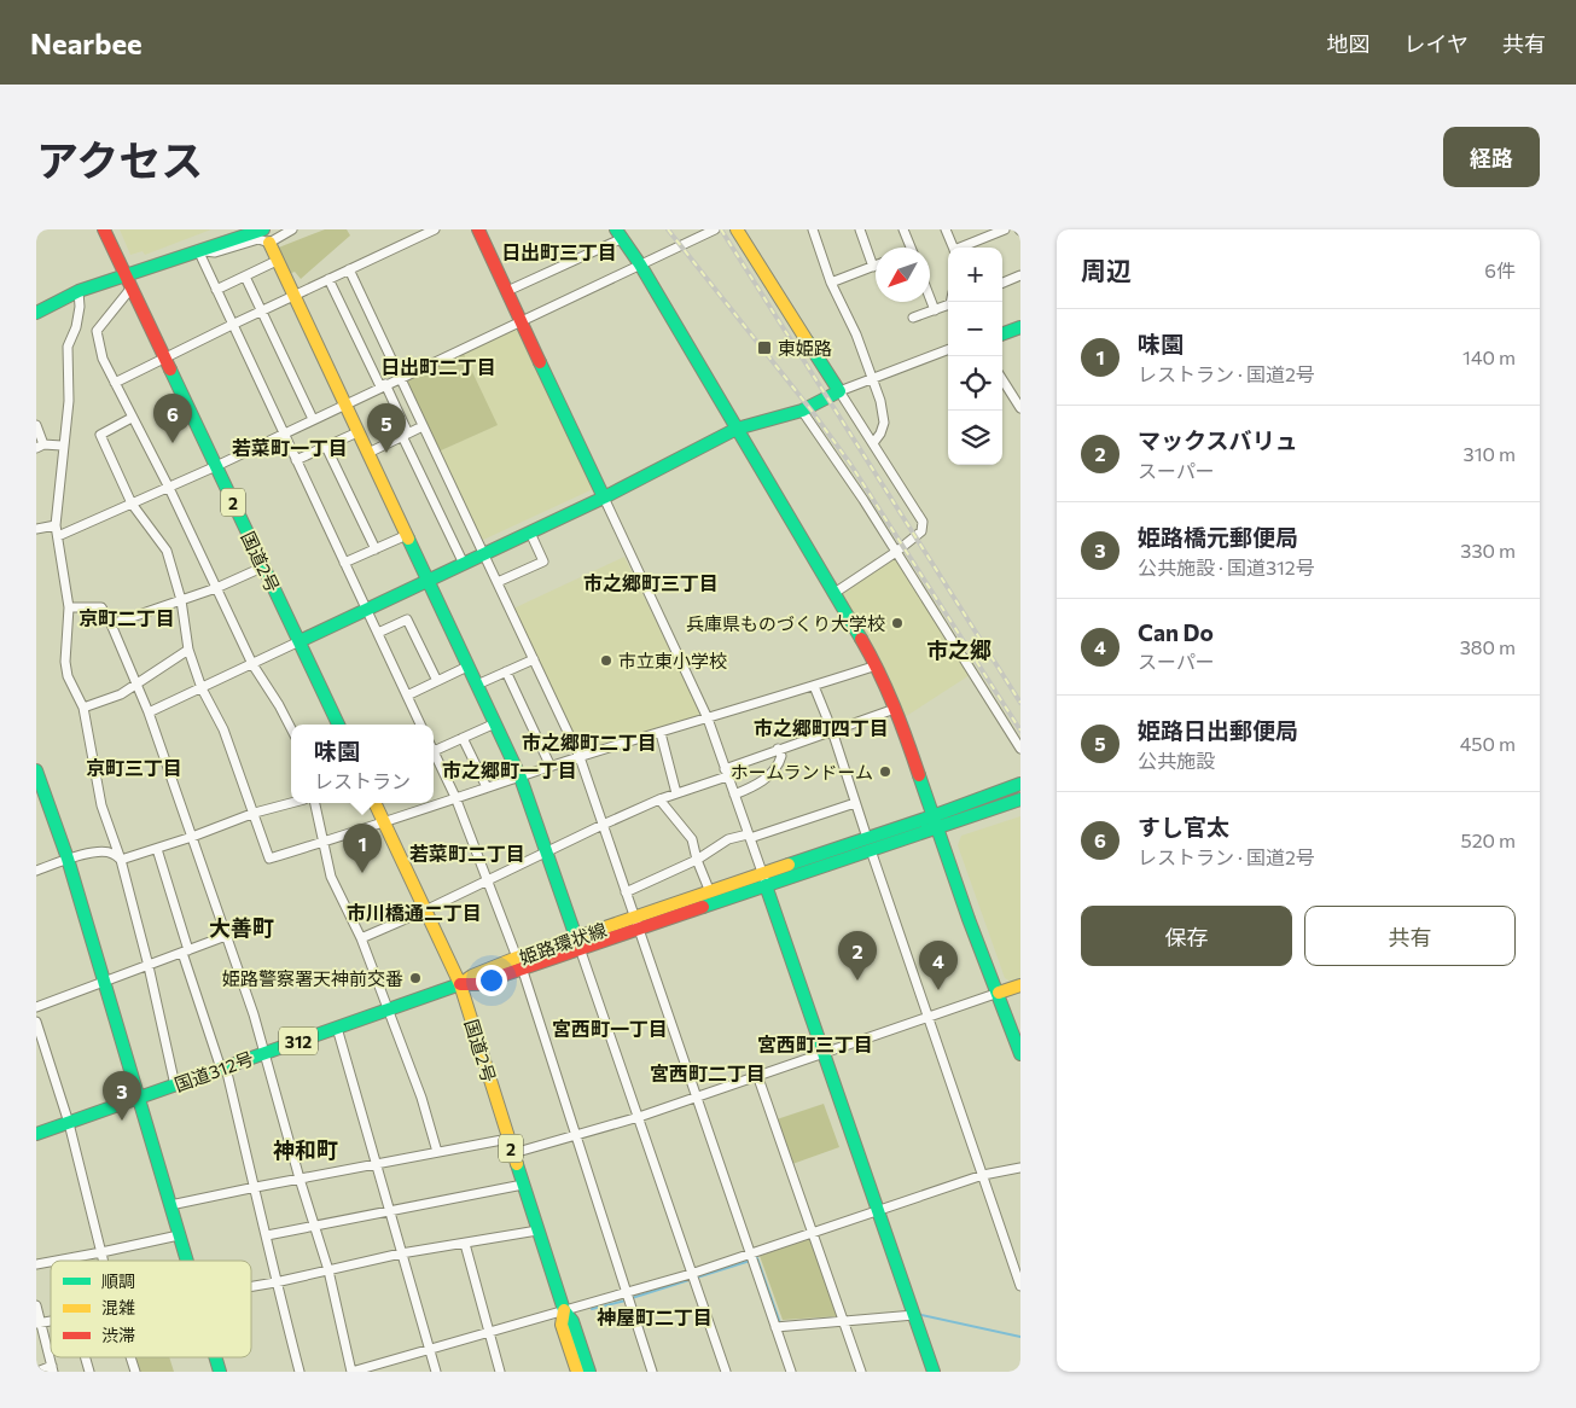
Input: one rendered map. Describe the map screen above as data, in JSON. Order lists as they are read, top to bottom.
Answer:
{
  "streets": {
    "main road": [
      "2",
      "国道2号",
      "姫路環状線",
      "312",
      "国道312号"
    ]
  },
  "crossings": [
    ["国道2号", "姫路環状線"],
    ["国道2号", "国道312号"],
    ["姫路環状線", "国道312号"]
  ],
  "districts": [
    "日出町三丁目",
    "日出町二丁目",
    "若菜町一丁目",
    "市之郷町三丁目",
    "京町二丁目",
    "市之郷",
    "市之郷町四丁目",
    "市之郷町二丁目",
    "京町三丁目",
    "市之郷町一丁目",
    "若菜町二丁目",
    "市川橋通二丁目",
    "大善町",
    "宮西町一丁目",
    "宮西町三丁目",
    "宮西町二丁目",
    "神和町",
    "神屋町二丁目"
  ],
  "places": {
    "transit": ["東姫路"],
    "other": [
      "兵庫県ものづくり大学校",
      "市立東小学校",
      "ホームランドーム",
      "姫路警察署天神前交番"
    ]
  },
  "legend": ["順調", "混雑", "渋滞"],
  "north": "bottom left",
  "page": {
    "header": "Nearbee",
    "nav": ["地図", "レイヤ", "共有"],
    "title": "アクセス",
    "buttons": [
      "経路",
      ["保存", "共有"]
    ],
    "heading": ["周辺", "6件"],
    "map_buttons": ["+", "−"],
    "list": [
      {
        "mark": "1",
        "name": "味園",
        "note": "レストラン · 国道2号",
        "value": "140 m"
      },
      {
        "mark": "2",
        "name": "マックスバリュ",
        "note": "スーパー",
        "value": "310 m"
      },
      {
        "mark": "3",
        "name": "姫路橋元郵便局",
        "note": "公共施設 · 国道312号",
        "value": "330 m"
      },
      {
        "mark": "4",
        "name": "Can Do",
        "note": "スーパー",
        "value": "380 m"
      },
      {
        "mark": "5",
        "name": "姫路日出郵便局",
        "note": "公共施設",
        "value": "450 m"
      },
      {
        "mark": "6",
        "name": "すし官太",
        "note": "レストラン · 国道2号",
        "value": "520 m"
      }
    ],
    "pins": [
      "6",
      "5",
      "1",
      "2",
      "4",
      "3"
    ],
    "popup": ["味園", "レストラン"]
  }
}
